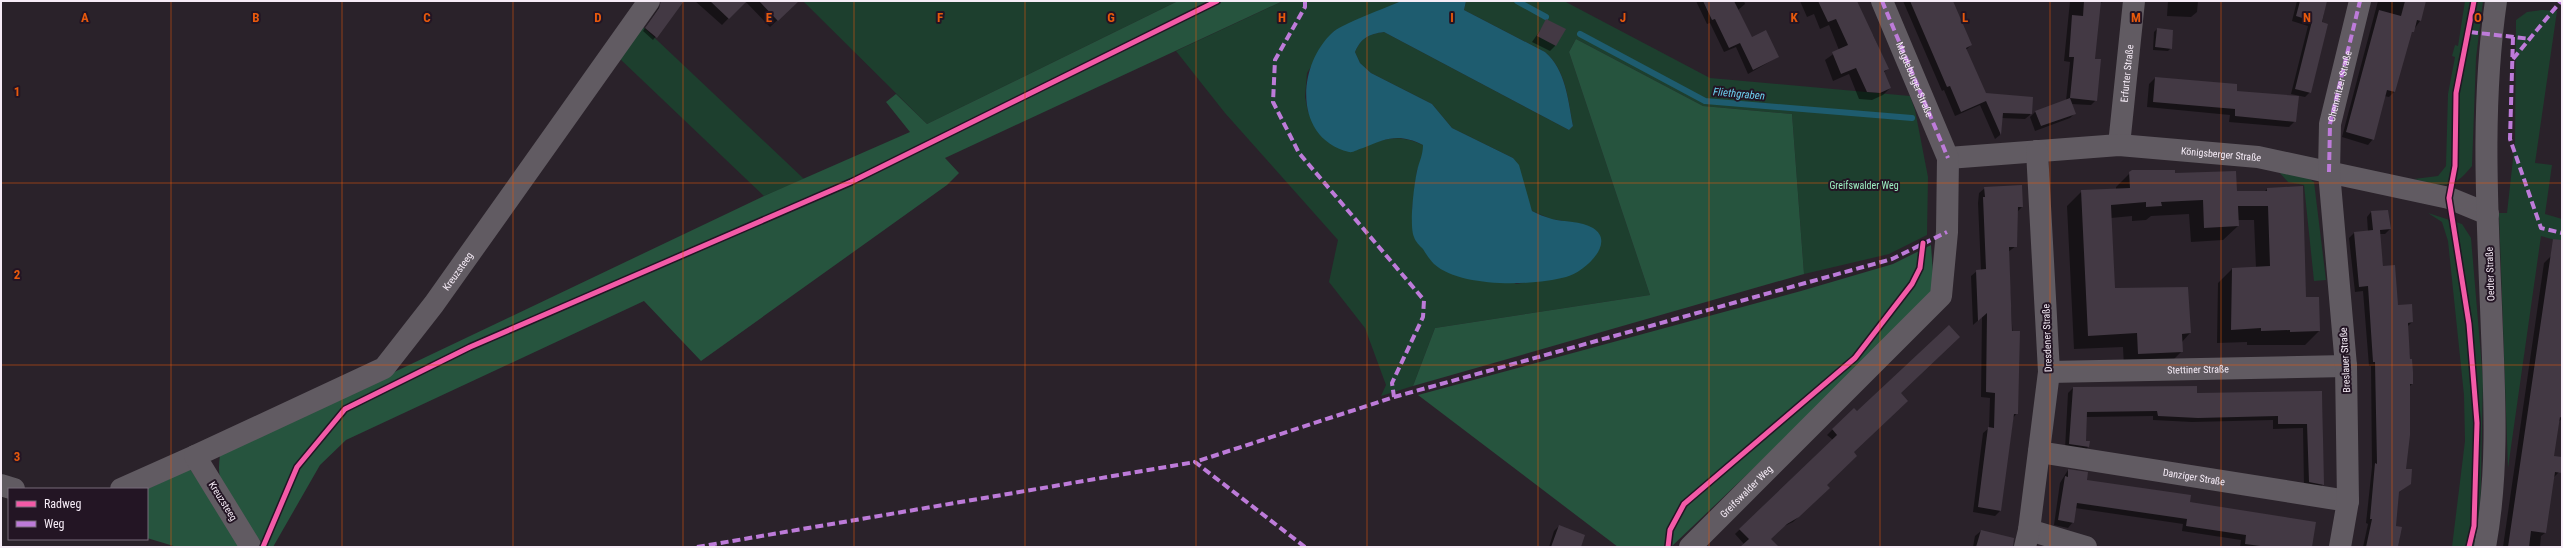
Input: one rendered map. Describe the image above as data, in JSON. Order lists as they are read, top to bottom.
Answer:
{
  "streets": {
    "street": [
      "Erfurter Straße",
      "Magdeburger Straße",
      "Chemnitzer Straße",
      "Königsberger Straße",
      "Kreuzsteeg",
      "Oedter Straße",
      "Dresdener Straße",
      "Breslauer Straße",
      "Stettiner Straße",
      "Danziger Straße",
      "Greifswalder Weg"
    ]
  },
  "crossings": [
    ["Erfurter Straße", "Königsberger Straße"],
    ["Magdeburger Straße", "Königsberger Straße"],
    ["Magdeburger Straße", "Greifswalder Weg"],
    ["Chemnitzer Straße", "Königsberger Straße"],
    ["Chemnitzer Straße", "Breslauer Straße"],
    ["Königsberger Straße", "Oedter Straße"],
    ["Königsberger Straße", "Dresdener Straße"],
    ["Königsberger Straße", "Breslauer Straße"],
    ["Königsberger Straße", "Greifswalder Weg"],
    ["Dresdener Straße", "Stettiner Straße"],
    ["Dresdener Straße", "Danziger Straße"],
    ["Breslauer Straße", "Stettiner Straße"],
    ["Breslauer Straße", "Danziger Straße"]
  ],
  "water": ["Fliethgraben"],
  "parks": ["Greifswalder Weg"],
  "legend": ["Radweg", "Weg"],
  "grid": {
    "columns": [
      "A",
      "B",
      "C",
      "D",
      "E",
      "F",
      "G",
      "H",
      "I",
      "J",
      "K",
      "L",
      "M",
      "N",
      "O"
    ],
    "rows": ["1", "2", "3"]
  }
}
